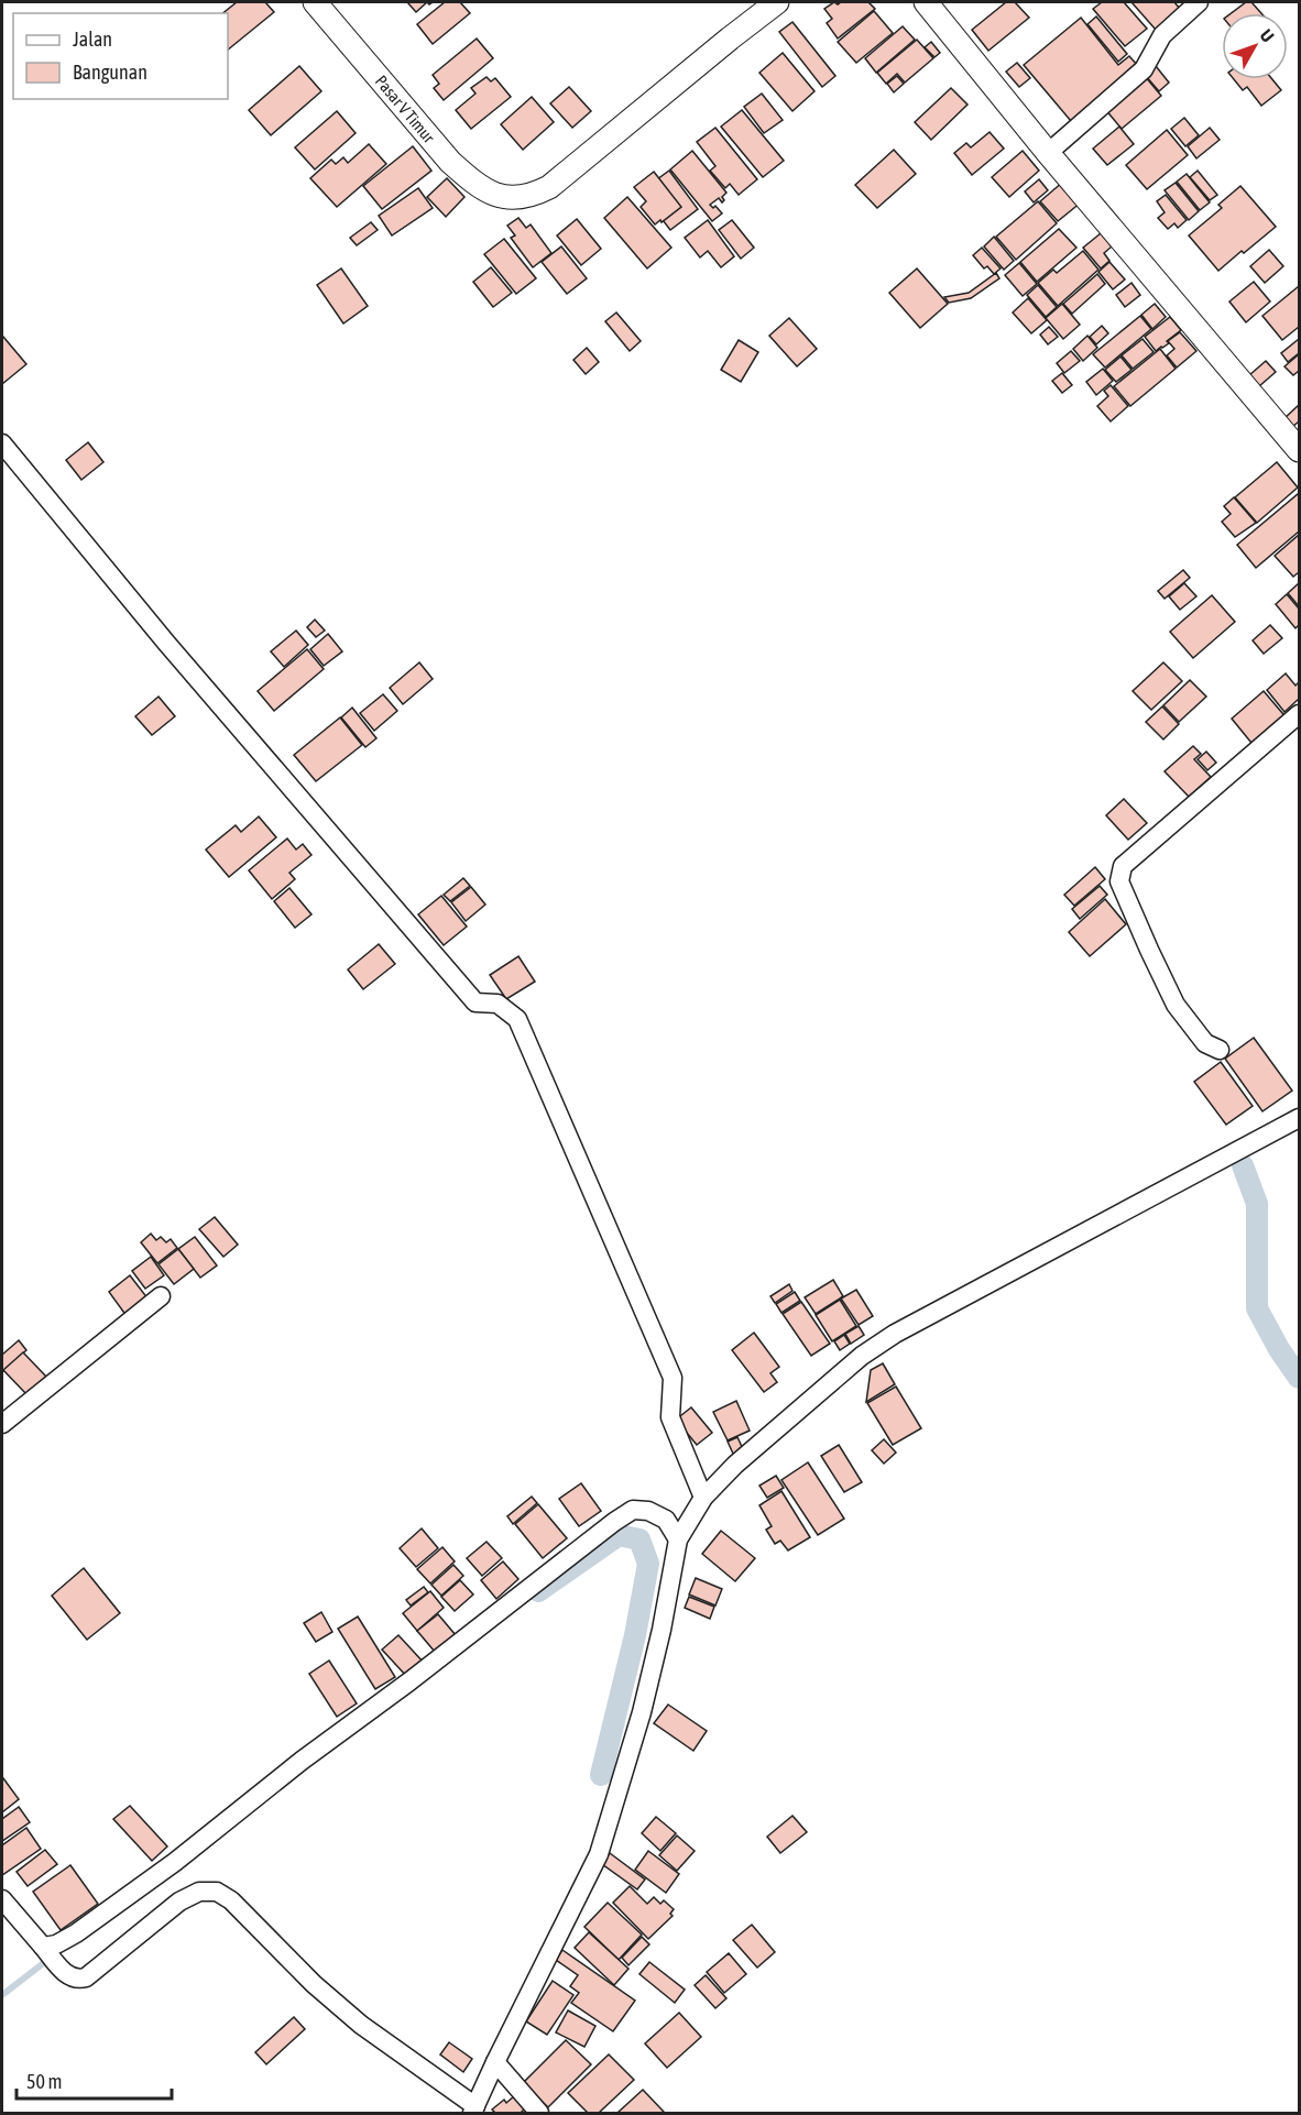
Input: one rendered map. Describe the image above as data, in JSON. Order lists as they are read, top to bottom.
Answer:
{
  "streets": {
    "street": ["Pasar V Timur"]
  },
  "legend": ["Jalan", "Bangunan"],
  "scale_bar": "50 m",
  "north": "top right"
}
